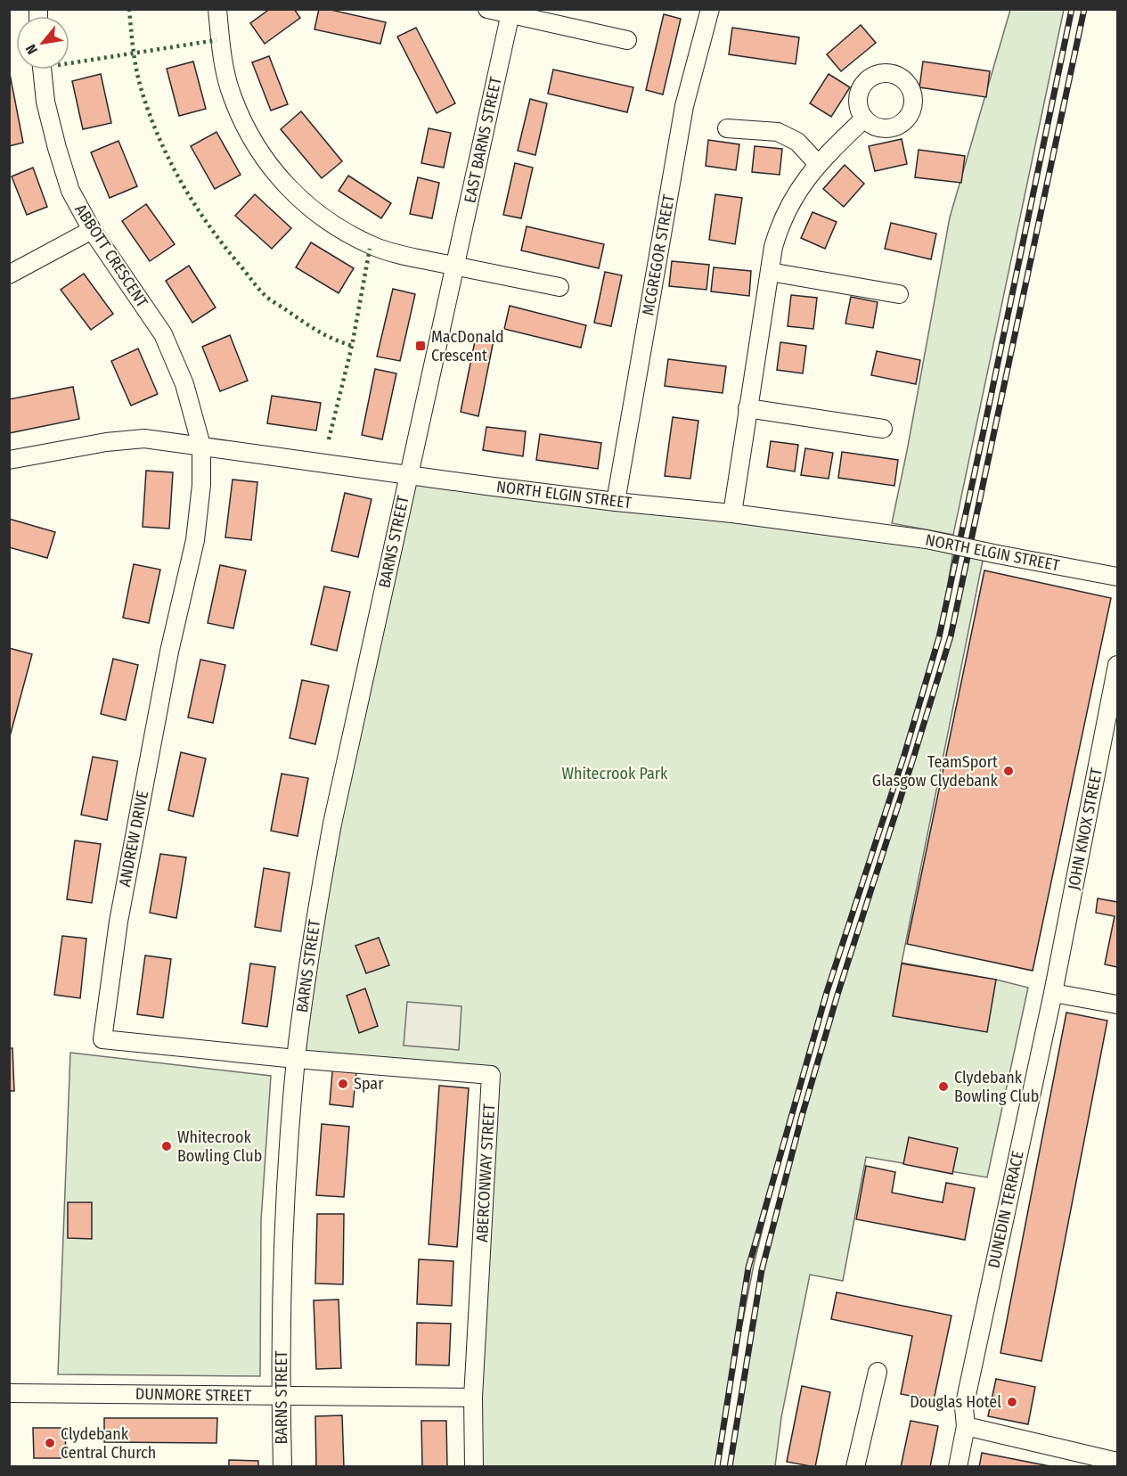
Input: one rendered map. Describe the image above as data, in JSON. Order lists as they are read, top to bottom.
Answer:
{
  "streets": {
    "street": [
      "EAST BARNS STREET",
      "MCGREGOR STREET",
      "ABBOTT CRESCENT",
      "NORTH ELGIN STREET",
      "BARNS STREET",
      "JOHN KNOX STREET",
      "ANDREW DRIVE",
      "ABERCONWAY STREET",
      "DUNEDIN TERRACE",
      "DUNMORE STREET"
    ]
  },
  "crossings": [
    ["EAST BARNS STREET", "NORTH ELGIN STREET"],
    ["EAST BARNS STREET", "BARNS STREET"],
    ["MCGREGOR STREET", "NORTH ELGIN STREET"],
    ["ABBOTT CRESCENT", "NORTH ELGIN STREET"],
    ["ABBOTT CRESCENT", "ANDREW DRIVE"],
    ["NORTH ELGIN STREET", "BARNS STREET"],
    ["NORTH ELGIN STREET", "ANDREW DRIVE"],
    ["BARNS STREET", "ANDREW DRIVE"],
    ["BARNS STREET", "ABERCONWAY STREET"],
    ["BARNS STREET", "DUNMORE STREET"],
    ["JOHN KNOX STREET", "DUNEDIN TERRACE"],
    ["ANDREW DRIVE", "ABERCONWAY STREET"],
    ["ABERCONWAY STREET", "DUNMORE STREET"]
  ],
  "parks": ["Whitecrook Park"],
  "places": {
    "transit": ["MacDonald Crescent"],
    "other": [
      "TeamSport Glasgow Clydebank",
      "Spar",
      "Clydebank Bowling Club",
      "Whitecrook Bowling Club",
      "Douglas Hotel",
      "Clydebank Central Church"
    ]
  },
  "north": "bottom left"
}
